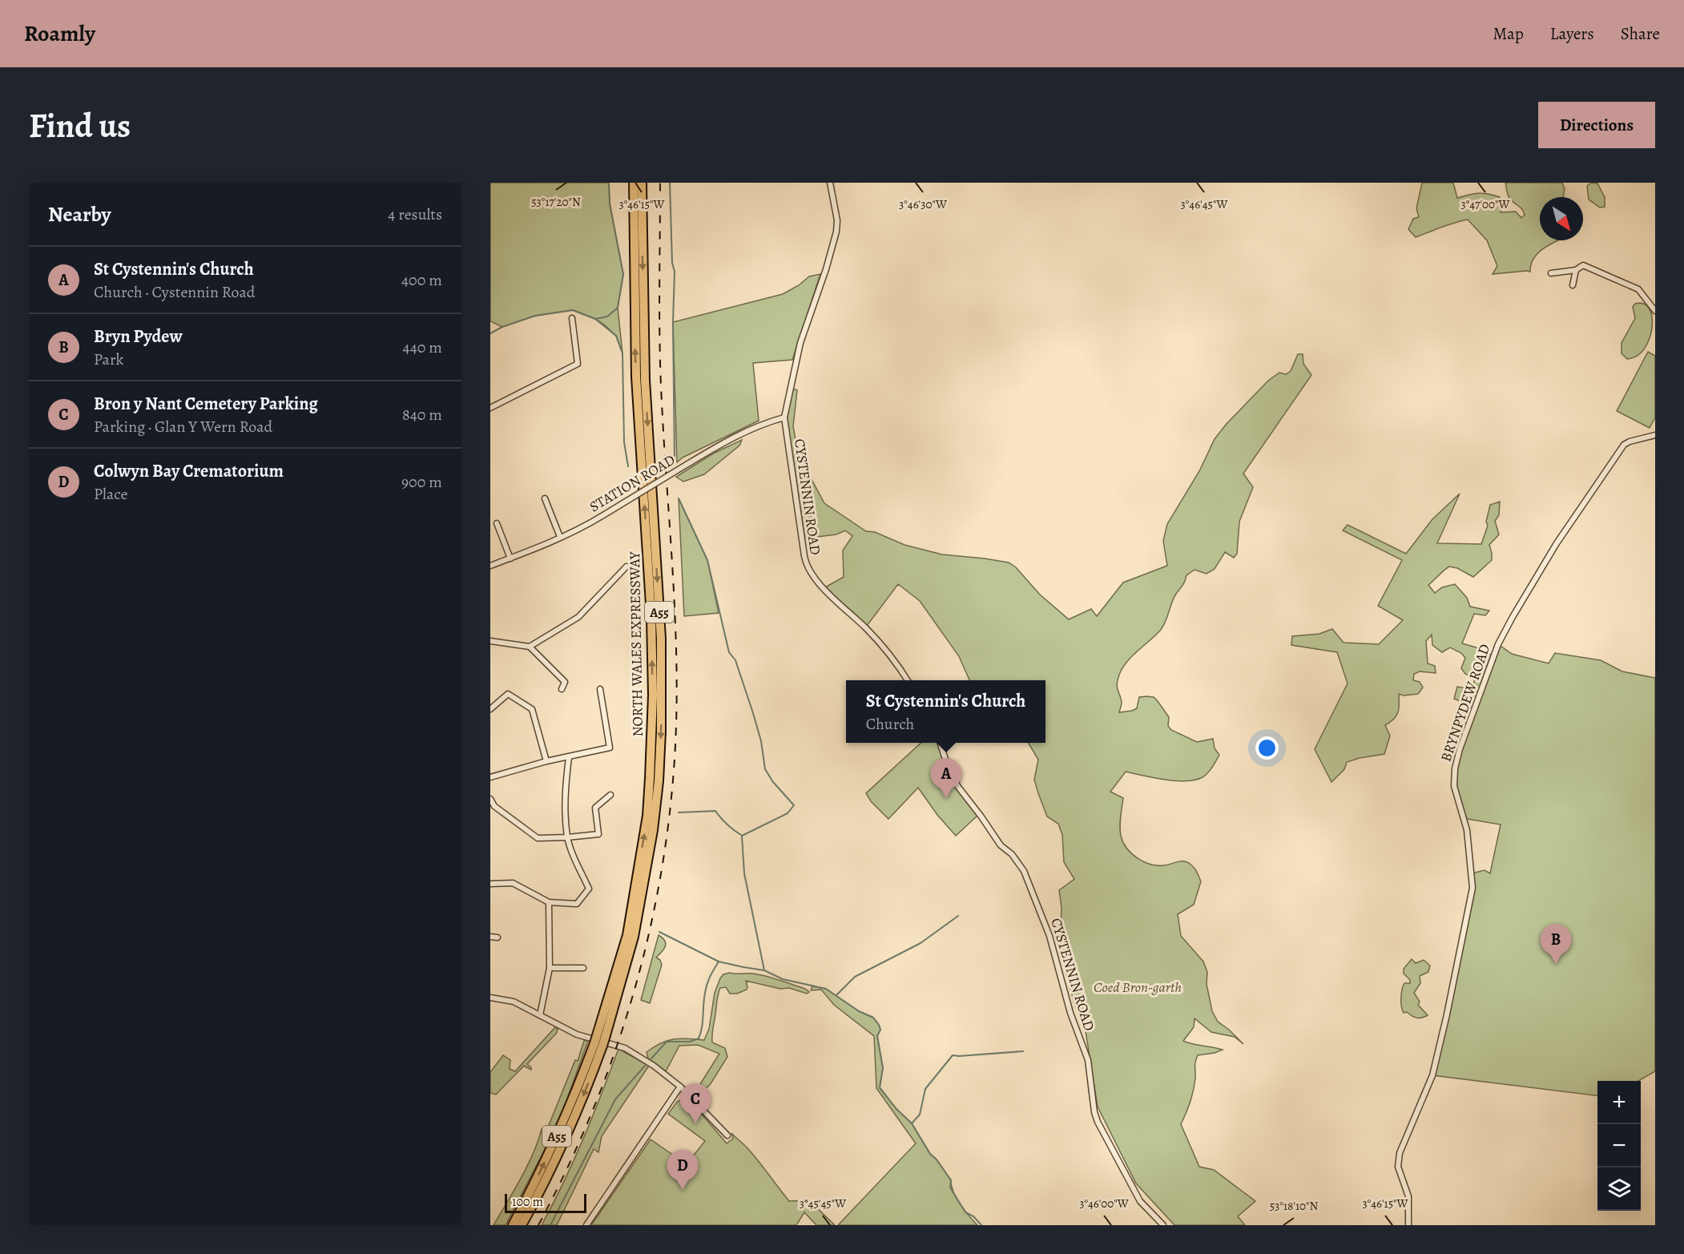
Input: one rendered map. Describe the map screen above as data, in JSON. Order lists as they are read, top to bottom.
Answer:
{
  "streets": {
    "highway": ["A55", "NORTH WALES EXPRESSWAY"],
    "street": ["STATION ROAD", "CYSTENNIN ROAD", "BRYNPYDEW ROAD"]
  },
  "crossings": [
    ["STATION ROAD", "CYSTENNIN ROAD"]
  ],
  "parks": ["Coed Bron-garth"],
  "scale_bar": "100 m",
  "north": "bottom right",
  "page": {
    "header": "Roamly",
    "nav": ["Map", "Layers", "Share"],
    "buttons": "Directions",
    "title": "Find us",
    "heading": ["Nearby", "4 results"],
    "list": [
      {
        "mark": "A",
        "name": "St Cystennin's Church",
        "note": "Church · Cystennin Road",
        "value": "400 m"
      },
      {
        "mark": "B",
        "name": "Bryn Pydew",
        "note": "Park",
        "value": "440 m"
      },
      {
        "mark": "C",
        "name": "Bron y Nant Cemetery Parking",
        "note": "Parking · Glan Y Wern Road",
        "value": "840 m"
      },
      {
        "mark": "D",
        "name": "Colwyn Bay Crematorium",
        "note": "Place",
        "value": "900 m"
      }
    ],
    "popup": ["St Cystennin's Church", "Church"],
    "pins": [
      "A",
      "B",
      "C",
      "D"
    ],
    "map_buttons": ["+", "−"],
    "scale": "100 m"
  },
  "coordinates": [
    "53°17'20\"N",
    "3°46'15\"W",
    "3°46'30\"W",
    "3°46'45\"W",
    "3°47'00\"W",
    "3°45'45\"W",
    "3°46'00\"W",
    "53°18'10\"N"
  ]
}
